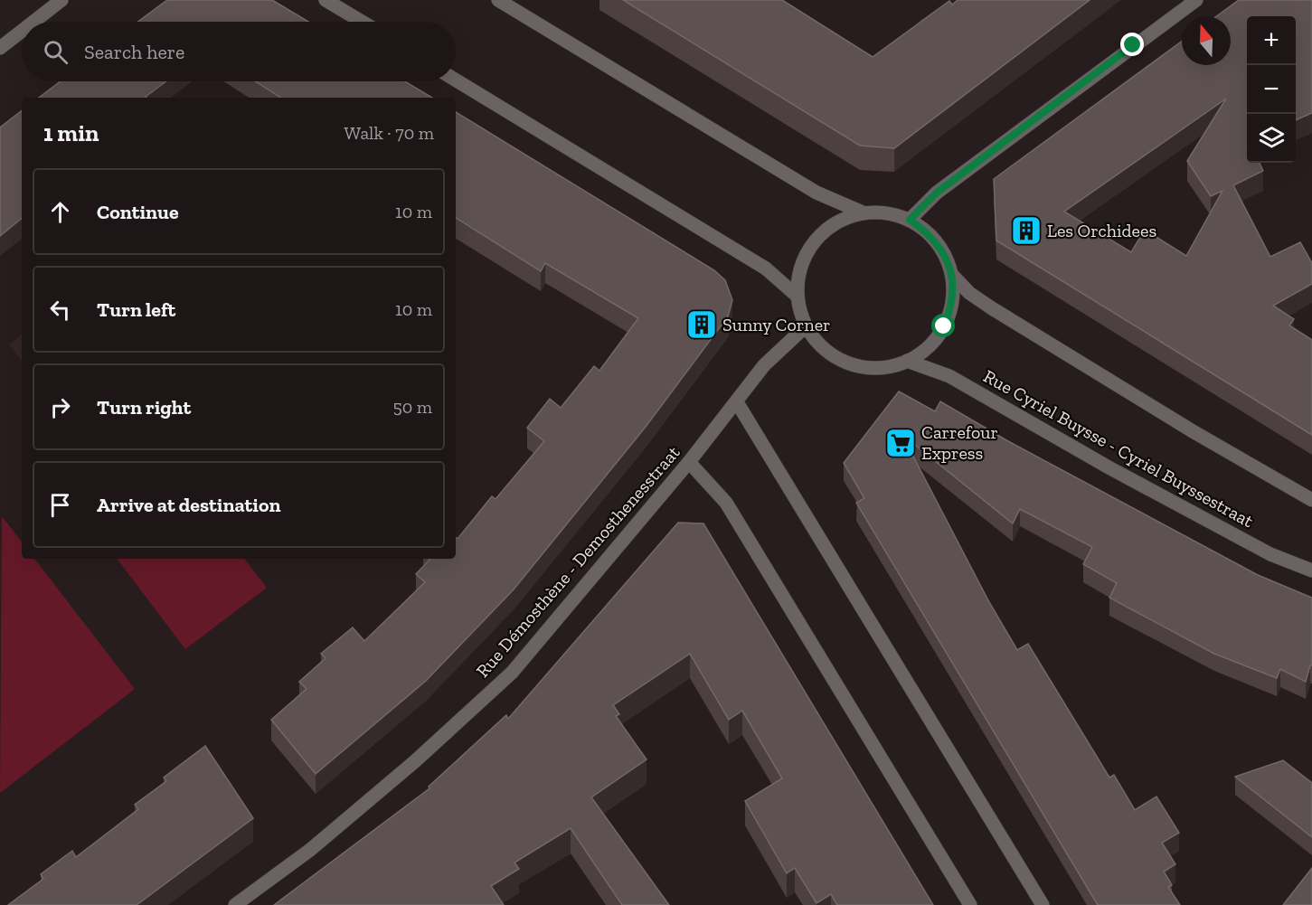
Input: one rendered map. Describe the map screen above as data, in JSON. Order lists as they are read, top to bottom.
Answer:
{
  "streets": {
    "street": ["Rue Cyriel Buysse - Cyriel Buyssestraat", "Rue Démosthène - Demosthenesstraat"]
  },
  "crossings": [
    ["Rue Cyriel Buysse - Cyriel Buyssestraat", "Rue Démosthène - Demosthenesstraat"]
  ],
  "places": {
    "building": ["Les Orchidees", "Sunny Corner"],
    "supermarket": ["Carrefour Express"]
  },
  "north": "top",
  "page": {
    "map_buttons": ["+", "−"],
    "search": "Search here",
    "heading": ["1 min", "Walk · 70 m"],
    "list": [
      ["Continue", "10 m"],
      ["Turn left", "10 m"],
      ["Turn right", "50 m"],
      "Arrive at destination"
    ]
  }
}
